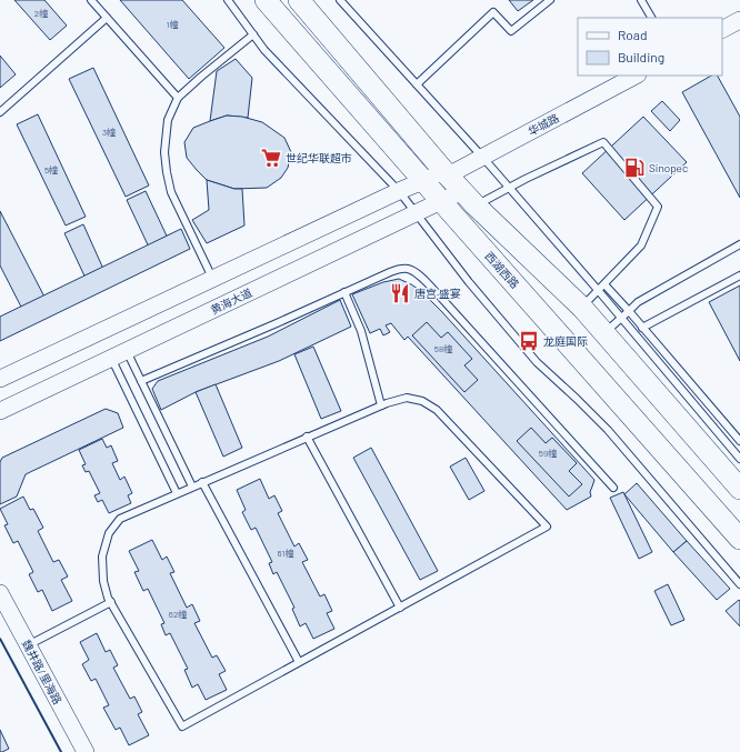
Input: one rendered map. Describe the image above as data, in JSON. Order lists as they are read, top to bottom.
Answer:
{
  "streets": {
    "main road": ["西湖西路"],
    "street": ["华城路", "黄海大道", "魏井路/里海路"]
  },
  "crossings": [
    ["西湖西路", "黄海大道"]
  ],
  "places": {
    "supermarket": ["世纪华联超市"],
    "fuel station": ["Sinopec"],
    "restaurant": ["唐宫·盛宴"],
    "bus stop": ["龙庭国际"]
  },
  "house_numbers": [
    "2幢",
    "1幢",
    "3幢",
    "5幢",
    "58幢",
    "59幢",
    "61幢",
    "62幢"
  ],
  "legend": ["Road", "Building"]
}
